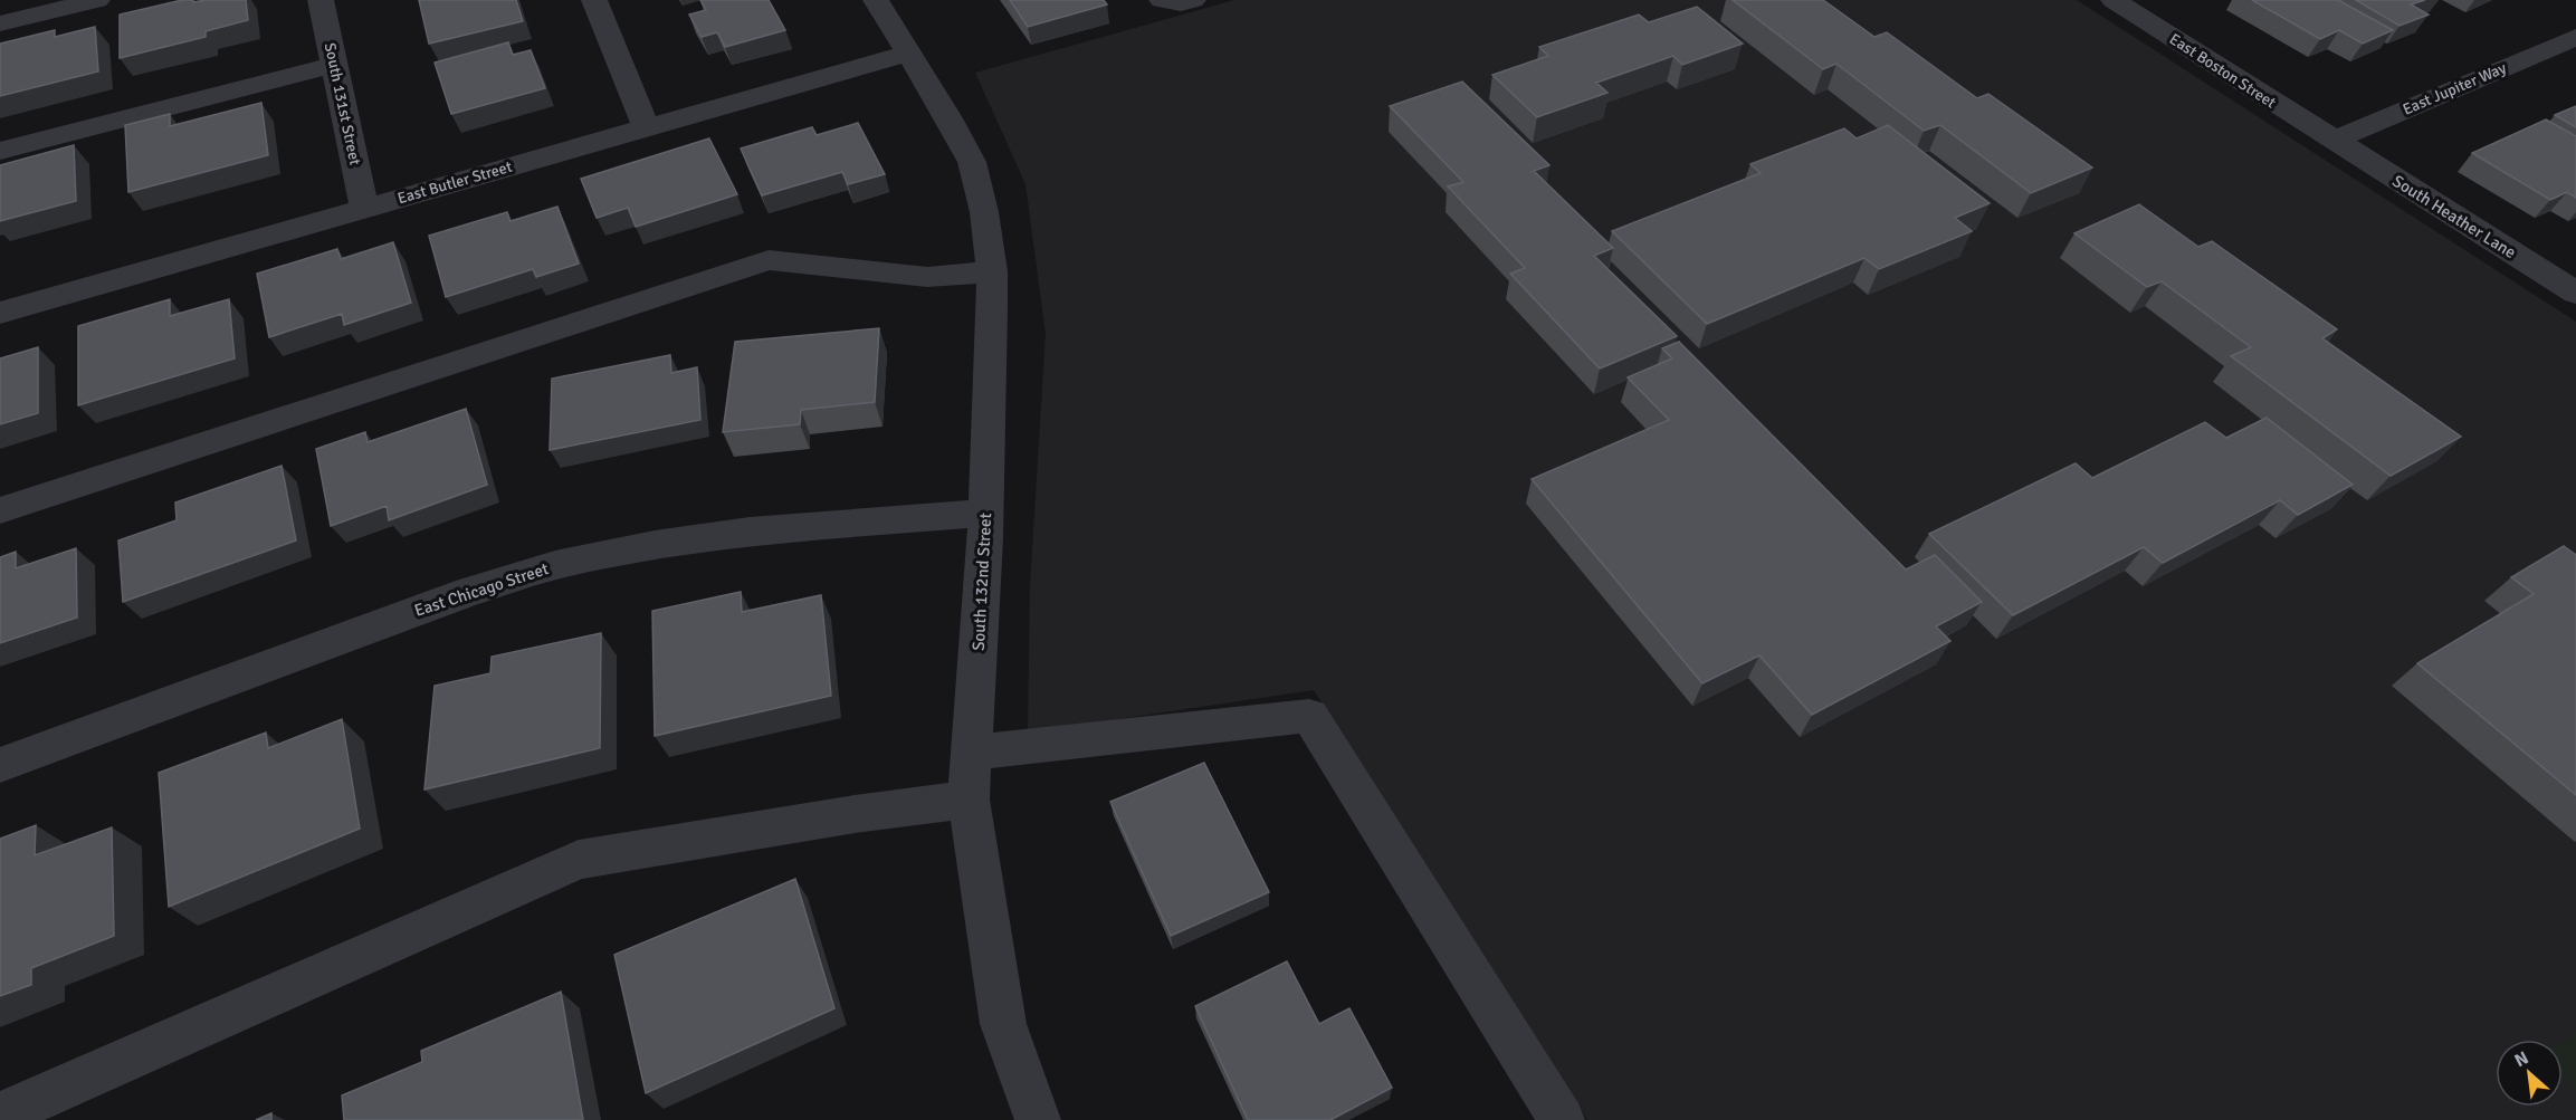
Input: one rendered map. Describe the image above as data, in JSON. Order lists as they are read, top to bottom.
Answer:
{
  "streets": {
    "street": [
      "East Boston Street",
      "East Jupiter Way",
      "South 131st Street",
      "East Butler Street",
      "South Heather Lane",
      "South 132nd Street",
      "East Chicago Street"
    ]
  },
  "crossings": [
    ["East Boston Street", "East Jupiter Way"],
    ["East Boston Street", "South Heather Lane"],
    ["East Jupiter Way", "South Heather Lane"],
    ["South 131st Street", "East Butler Street"],
    ["East Butler Street", "South 132nd Street"],
    ["South 132nd Street", "East Chicago Street"]
  ],
  "north": "top left"
}
